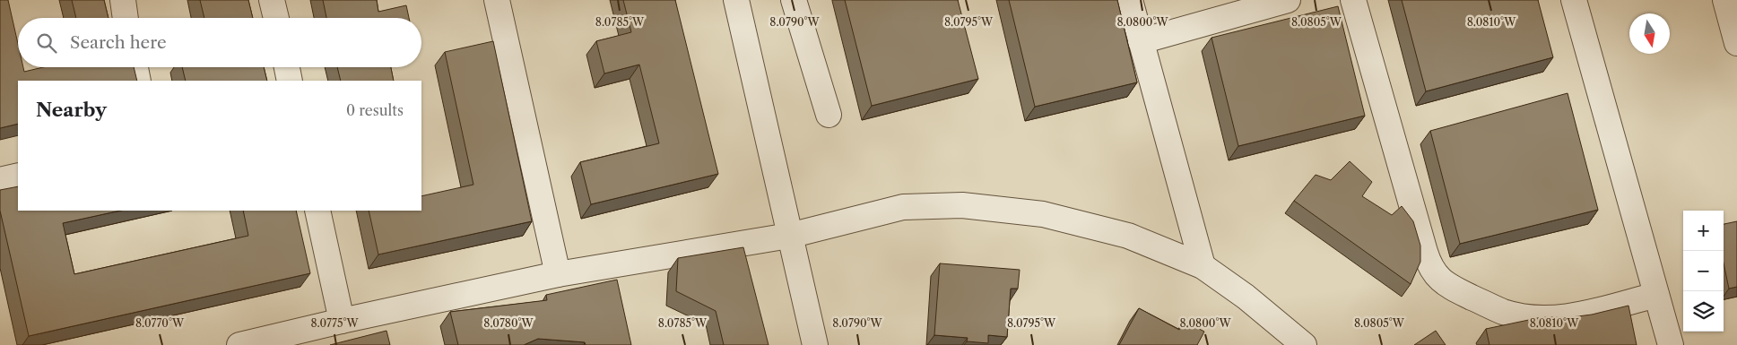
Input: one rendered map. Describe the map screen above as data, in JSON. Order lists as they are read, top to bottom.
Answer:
{
  "north": "bottom",
  "page": {
    "search": "Search here",
    "heading": ["Nearby", "0 results"],
    "map_buttons": ["+", "−"]
  },
  "coordinates": [
    "8.0785°W",
    "8.0790°W",
    "8.0795°W",
    "8.0800°W",
    "8.0805°W",
    "8.0810°W",
    "8.0770°W",
    "8.0775°W",
    "8.0780°W"
  ]
}
